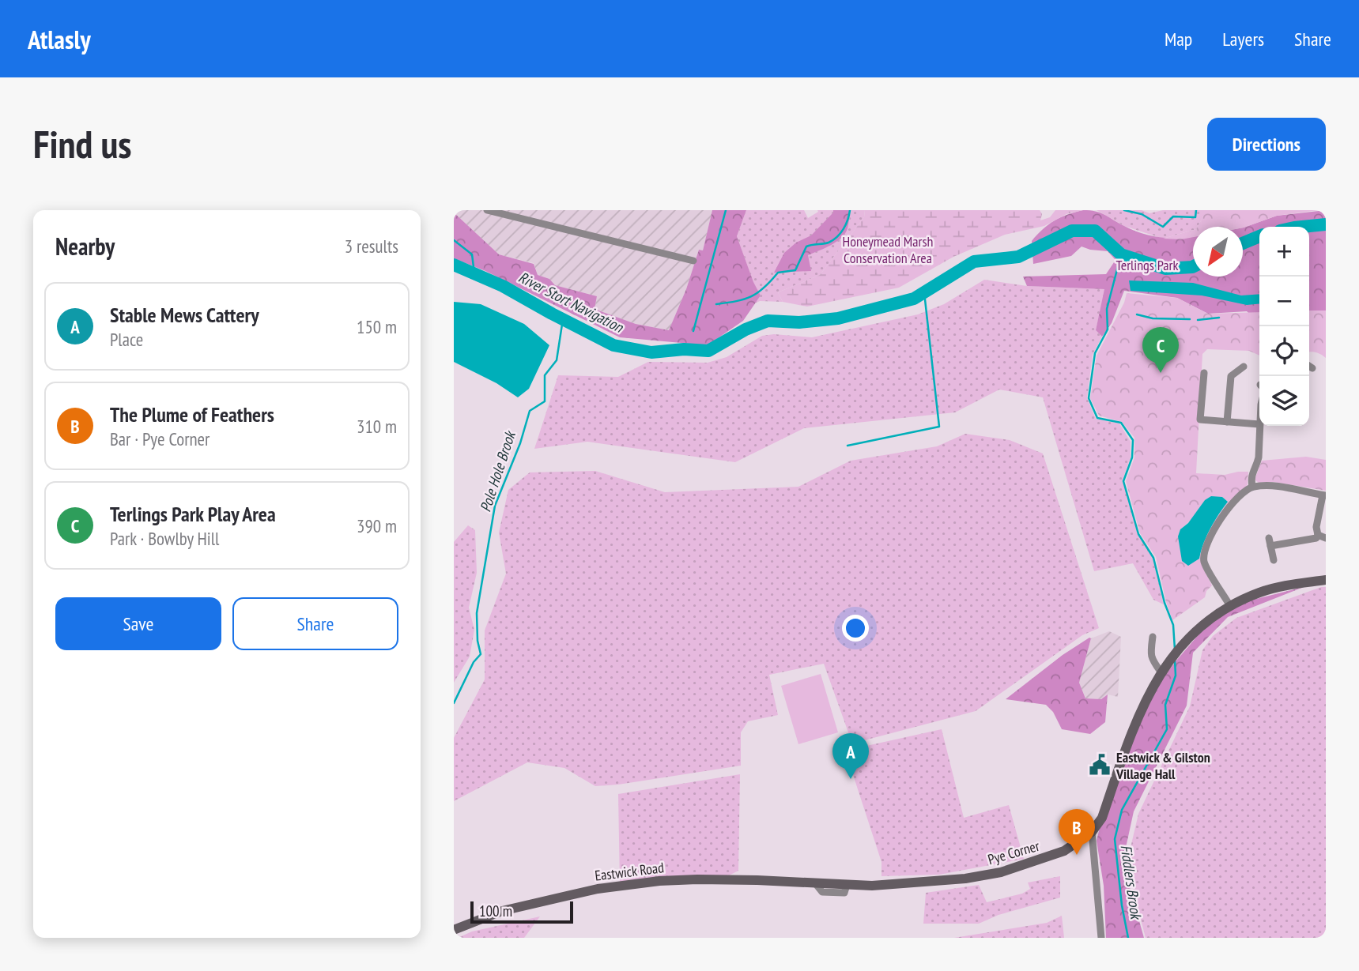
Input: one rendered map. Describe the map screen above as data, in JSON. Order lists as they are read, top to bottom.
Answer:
{
  "streets": {
    "street": ["Pye Corner", "Eastwick Road"]
  },
  "crossings": [
    ["Pye Corner", "Eastwick Road"]
  ],
  "water": ["River Stort Navigation", "Pole Hole Brook", "Fiddlers Brook"],
  "parks": ["Honeymead Marsh Conservation Area", "Terlings Park"],
  "places": {
    "public building": ["Eastwick & Gilston Village Hall"]
  },
  "scale_bar": "100 m",
  "north": "bottom left",
  "page": {
    "header": "Atlasly",
    "nav": ["Map", "Layers", "Share"],
    "buttons": [
      "Directions",
      ["Save", "Share"]
    ],
    "title": "Find us",
    "heading": ["Nearby", "3 results"],
    "map_buttons": ["+", "−"],
    "list": [
      {
        "mark": "A",
        "name": "Stable Mews Cattery",
        "note": "Place",
        "value": "150 m"
      },
      {
        "mark": "B",
        "name": "The Plume of Feathers",
        "note": "Bar · Pye Corner",
        "value": "310 m"
      },
      {
        "mark": "C",
        "name": "Terlings Park Play Area",
        "note": "Park · Bowlby Hill",
        "value": "390 m"
      }
    ],
    "pins": ["C", "A", "B"],
    "scale": "100 m"
  }
}
